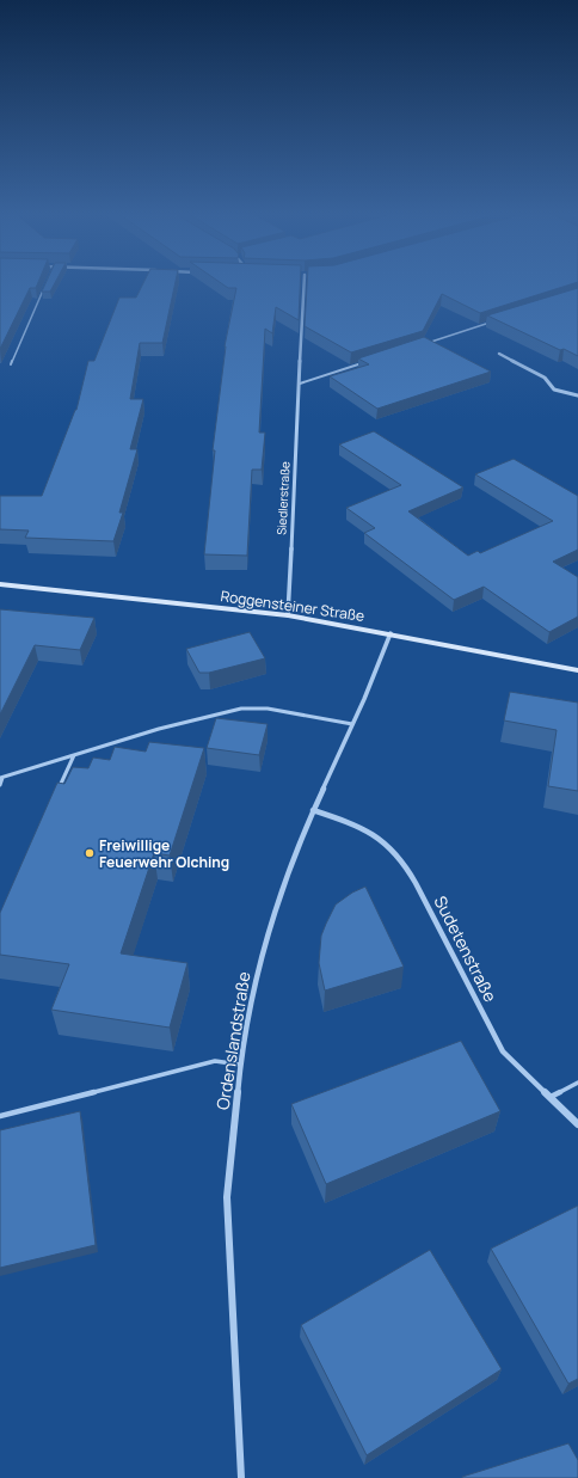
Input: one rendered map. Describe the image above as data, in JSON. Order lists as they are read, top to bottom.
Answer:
{
  "streets": {
    "main road": ["Roggensteiner Straße"],
    "street": ["Siedlerstraße", "Sudetenstraße", "Ordenslandstraße"]
  },
  "crossings": [
    ["Siedlerstraße", "Roggensteiner Straße"],
    ["Roggensteiner Straße", "Ordenslandstraße"],
    ["Sudetenstraße", "Ordenslandstraße"]
  ],
  "places": ["Freiwillige Feuerwehr Olching"]
}
